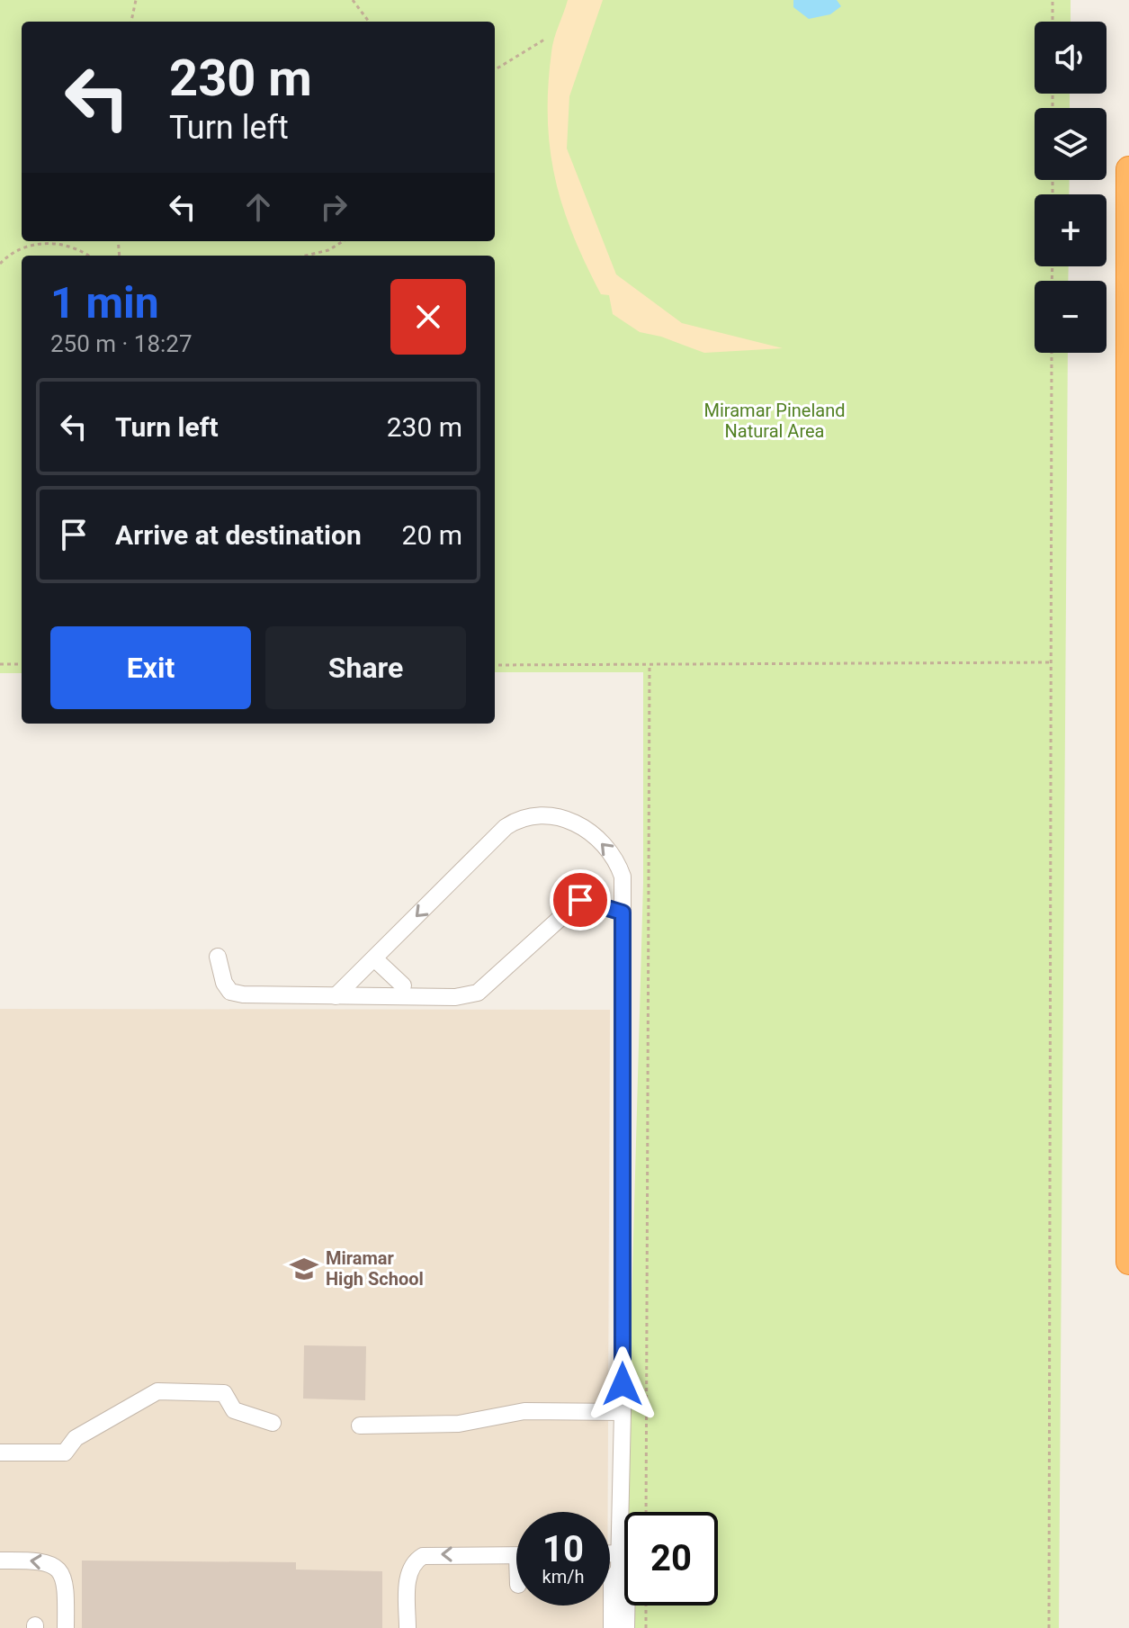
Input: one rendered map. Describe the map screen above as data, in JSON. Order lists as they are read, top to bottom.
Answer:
{
  "parks": ["Miramar Pineland Natural Area"],
  "places": {
    "school or university": ["Miramar High School"]
  },
  "page": {
    "map_buttons": ["+", "−"],
    "turn": ["230 m", "Turn left"],
    "heading": ["1 min", "250 m · 18:27"],
    "list": [
      {
        "name": "Turn left",
        "value": "230 m"
      },
      {
        "name": "Arrive at destination",
        "value": "20 m"
      }
    ],
    "buttons": ["Exit", "Share"],
    "speed": "10 km/h",
    "limit": "20"
  }
}
